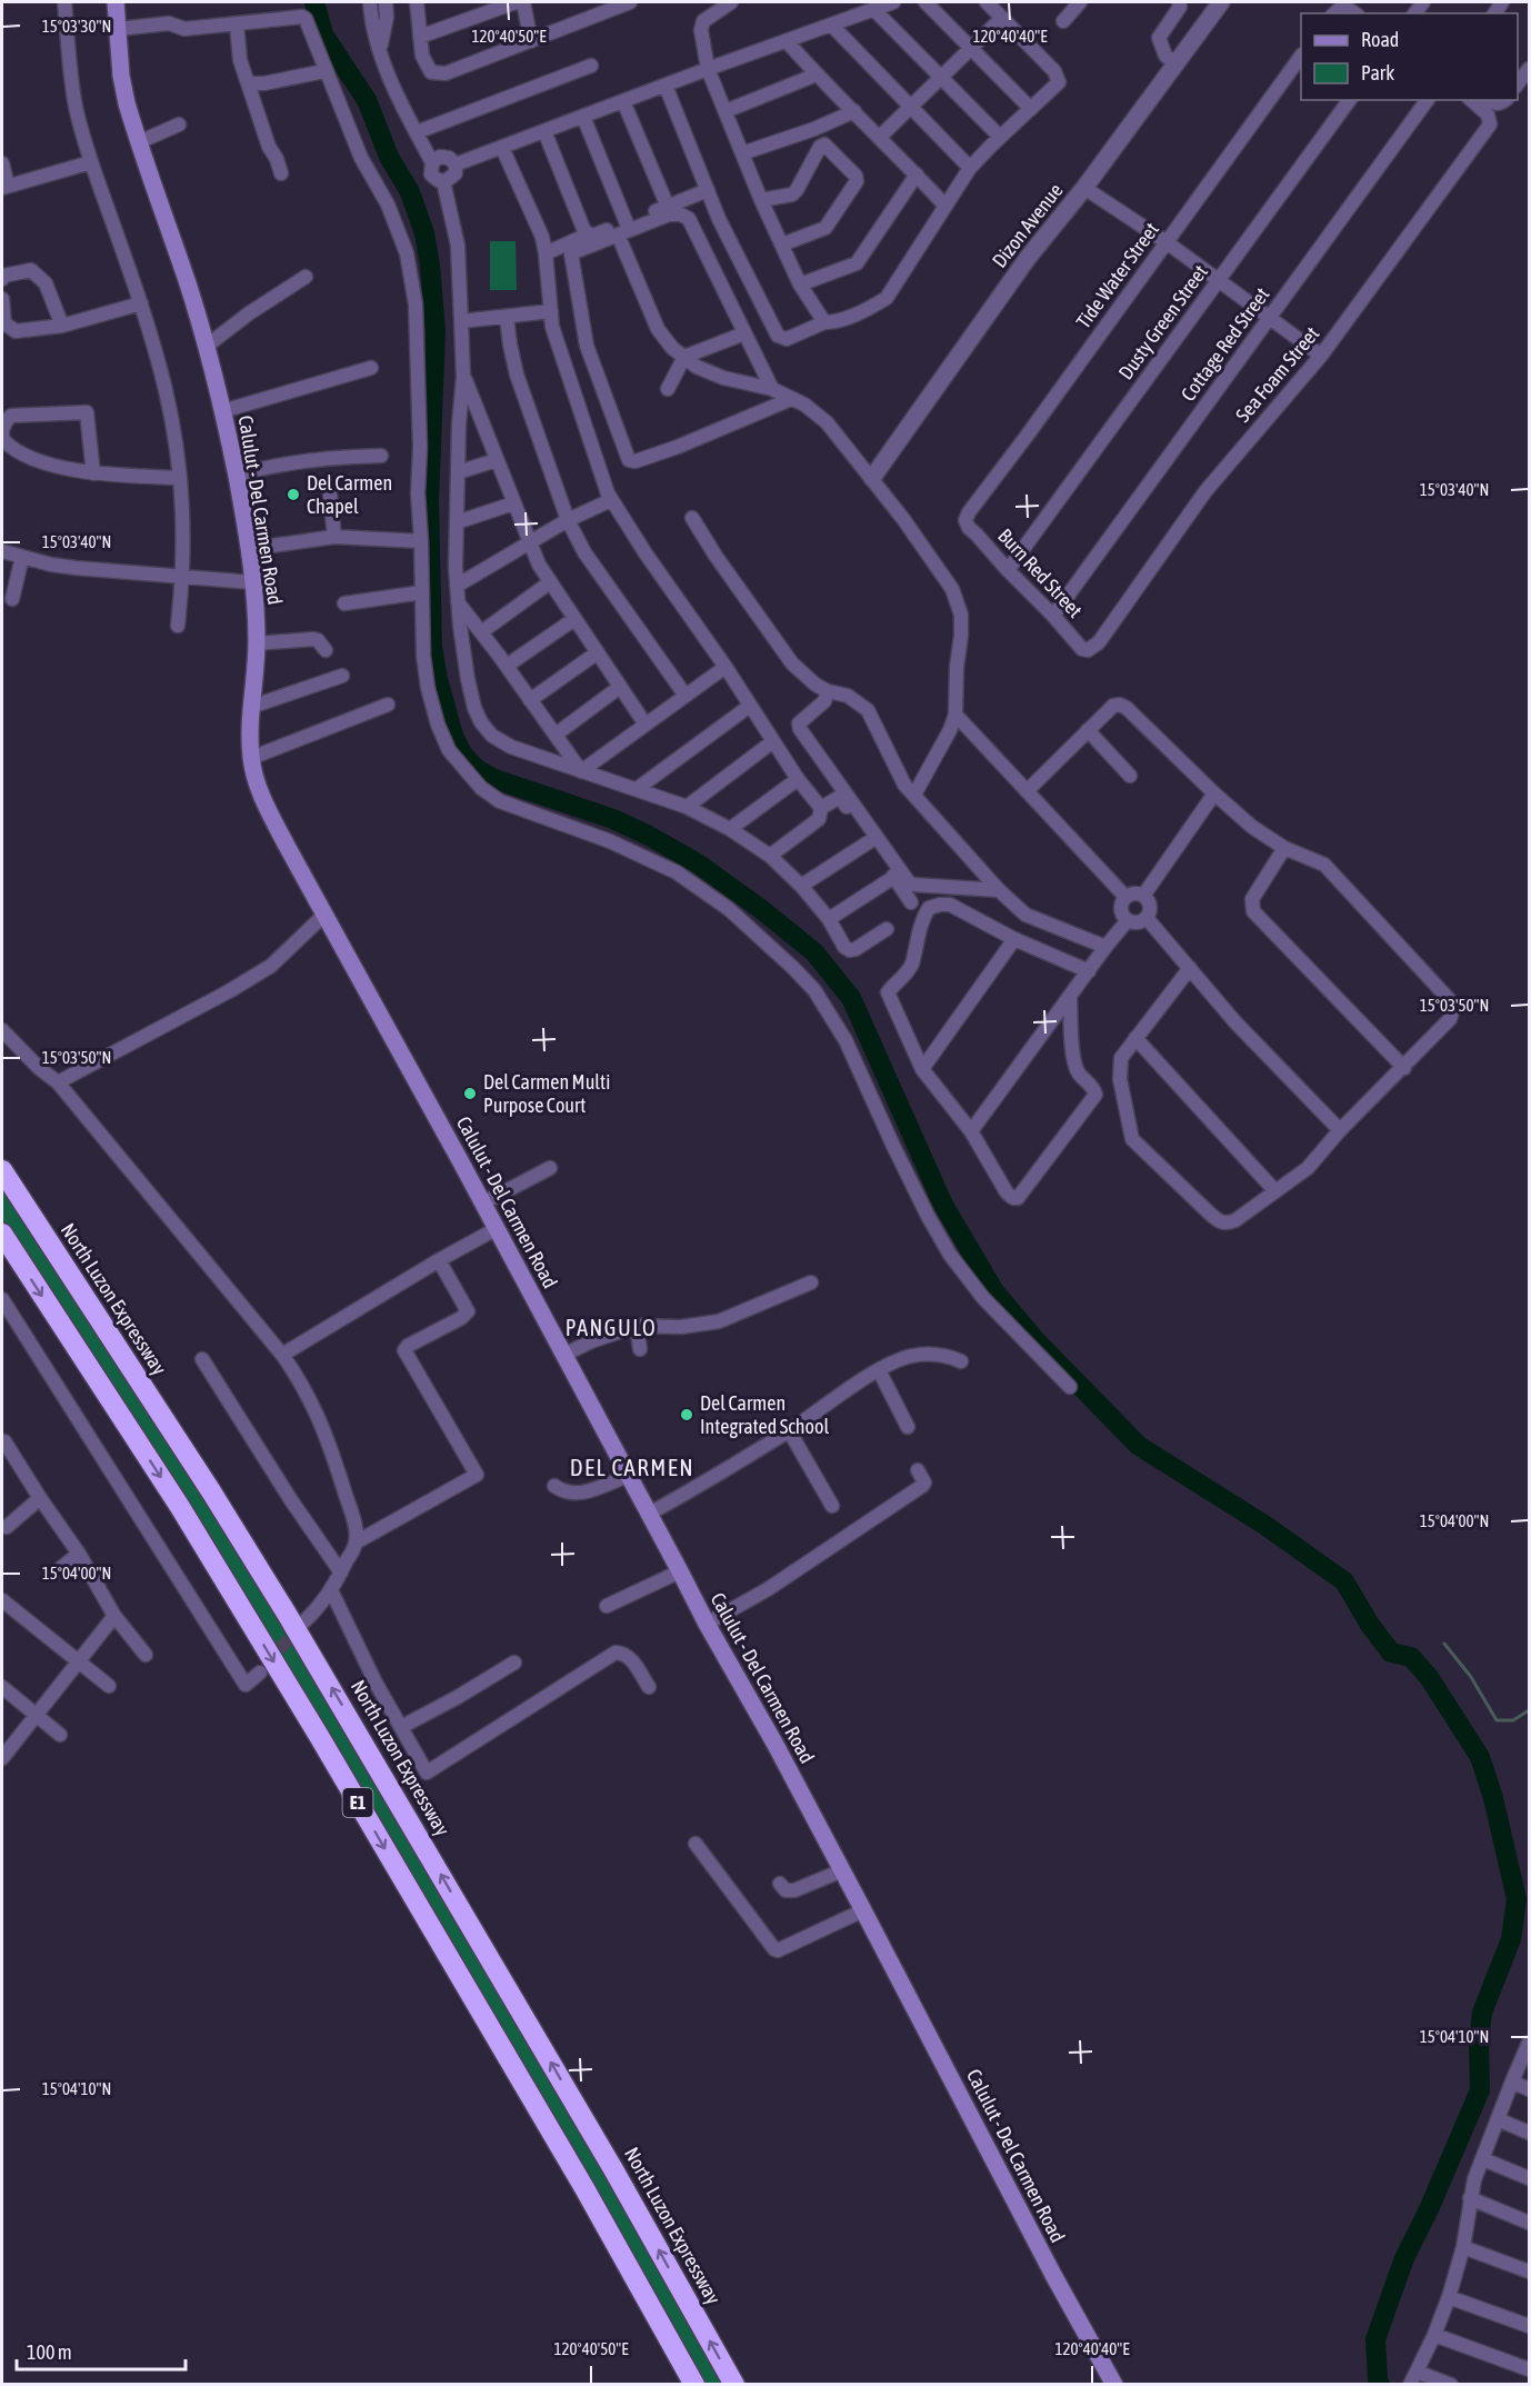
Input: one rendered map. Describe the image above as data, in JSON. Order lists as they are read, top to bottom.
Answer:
{
  "streets": {
    "highway": ["North Luzon Expressway", "E1"],
    "main road": ["Calulut - Del Carmen Road"],
    "street": [
      "Dizon Avenue",
      "Tide Water Street",
      "Dusty Green Street",
      "Cottage Red Street",
      "Sea Foam Street",
      "Burn Red Street"
    ]
  },
  "crossings": [
    ["Tide Water Street", "Burn Red Street"],
    ["Dusty Green Street", "Burn Red Street"],
    ["Cottage Red Street", "Burn Red Street"],
    ["Sea Foam Street", "Burn Red Street"]
  ],
  "districts": ["PANGULO", "DEL CARMEN"],
  "places": ["Del Carmen Chapel", "Del Carmen Multi Purpose Court", "Del Carmen Integrated School"],
  "legend": ["Road", "Park"],
  "scale_bar": "100 m",
  "coordinates": [
    "15°03'30\"N",
    "120°40'50\"E",
    "120°40'40\"E",
    "15°03'40\"N",
    "15°03'50\"N",
    "15°04'00\"N",
    "15°04'10\"N"
  ]
}
